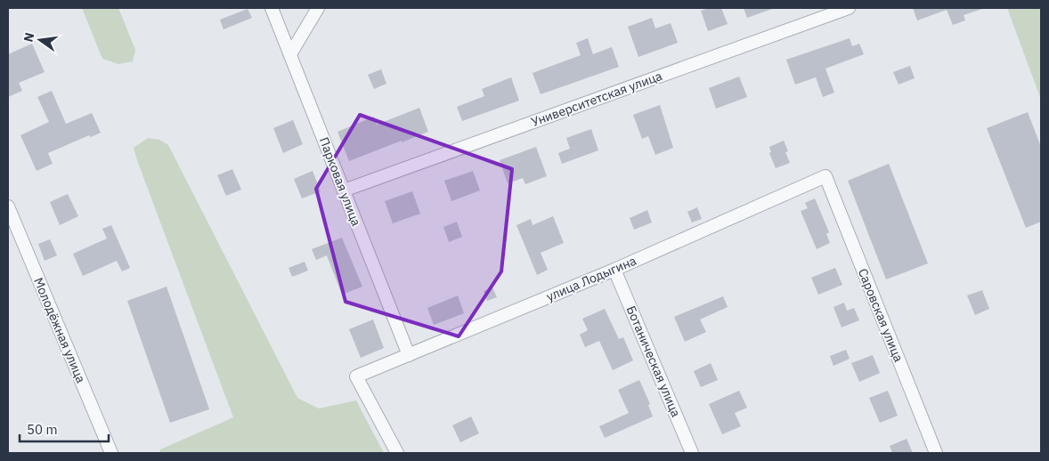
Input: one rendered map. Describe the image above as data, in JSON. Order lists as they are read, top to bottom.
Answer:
{
  "streets": {
    "street": [
      "Университетская улица",
      "Парковая улица",
      "улица Лодыгина",
      "Саровская улица",
      "Молодёжная улица",
      "Ботаническая улица"
    ]
  },
  "crossings": [
    ["Университетская улица", "Парковая улица"],
    ["Парковая улица", "улица Лодыгина"],
    ["улица Лодыгина", "Саровская улица"],
    ["улица Лодыгина", "Ботаническая улица"]
  ],
  "scale_bar": "50 m",
  "north": "left"
}
